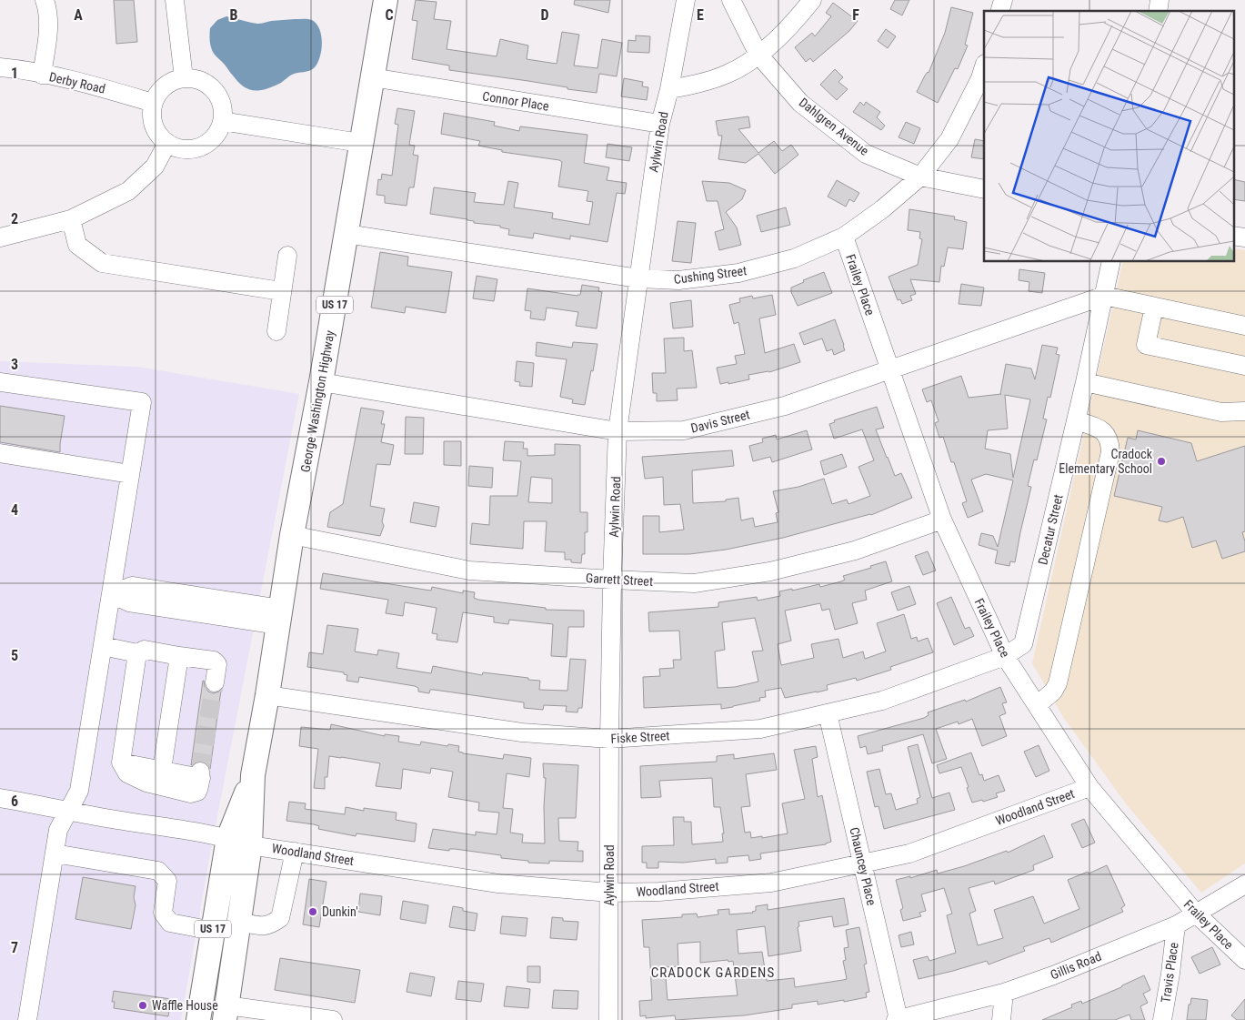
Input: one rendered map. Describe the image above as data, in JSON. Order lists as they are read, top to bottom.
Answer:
{
  "streets": {
    "main road": ["US 17", "George Washington Highway"],
    "street": [
      "Derby Road",
      "Connor Place",
      "Dahlgren Avenue",
      "Aylwin Road",
      "Cushing Street",
      "Frailey Place",
      "Davis Street",
      "Decatur Street",
      "Garrett Street",
      "Fiske Street",
      "Woodland Street",
      "Chauncey Place",
      "Gillis Road",
      "Travis Place"
    ]
  },
  "crossings": [
    ["Connor Place", "Aylwin Road"],
    ["Connor Place", "George Washington Highway"],
    ["Dahlgren Avenue", "Cushing Street"],
    ["Aylwin Road", "Cushing Street"],
    ["Aylwin Road", "Davis Street"],
    ["Aylwin Road", "Garrett Street"],
    ["Aylwin Road", "Fiske Street"],
    ["Aylwin Road", "Woodland Street"],
    ["Cushing Street", "Frailey Place"],
    ["Cushing Street", "George Washington Highway"],
    ["Frailey Place", "Davis Street"],
    ["Frailey Place", "Decatur Street"],
    ["Frailey Place", "Garrett Street"],
    ["Frailey Place", "Fiske Street"],
    ["Frailey Place", "Woodland Street"],
    ["Frailey Place", "Gillis Road"],
    ["George Washington Highway", "Davis Street"],
    ["George Washington Highway", "Garrett Street"],
    ["George Washington Highway", "Fiske Street"],
    ["George Washington Highway", "Woodland Street"],
    ["Davis Street", "Decatur Street"],
    ["Decatur Street", "Fiske Street"],
    ["Fiske Street", "Chauncey Place"],
    ["Woodland Street", "Chauncey Place"],
    ["Chauncey Place", "Gillis Road"],
    ["Gillis Road", "Travis Place"]
  ],
  "districts": ["CRADOCK GARDENS"],
  "places": ["Cradock Elementary School", "Dunkin'", "Waffle House"],
  "grid": {
    "columns": [
      "A",
      "B",
      "C",
      "D",
      "E",
      "F"
    ],
    "rows": [
      "1",
      "2",
      "3",
      "4",
      "5",
      "6",
      "7"
    ]
  }
}
